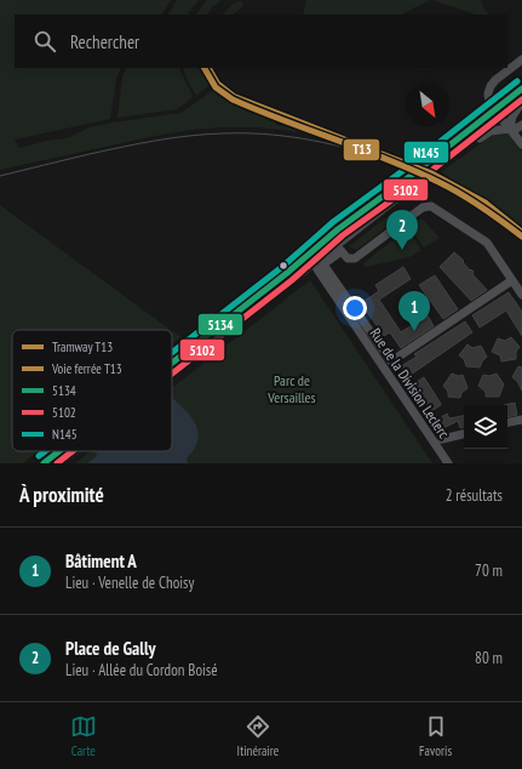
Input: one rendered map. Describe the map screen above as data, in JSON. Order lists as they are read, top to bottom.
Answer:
{
  "streets": {
    "street": ["Rue de la Division Leclerc"]
  },
  "parks": ["Parc de Versailles"],
  "lines": [
    "tram line T13",
    "rail line T13",
    "transit line N145",
    "transit line 5134",
    "transit line 5102"
  ],
  "legend": [
    "Tramway T13",
    "Voie ferrée T13",
    "5134",
    "5102",
    "N145"
  ],
  "north": "bottom right",
  "page": {
    "search": "Rechercher",
    "pins": ["2", "1"],
    "heading": ["À proximité", "2 résultats"],
    "list": [
      {
        "mark": "1",
        "name": "Bâtiment A",
        "note": "Lieu · Venelle de Choisy",
        "value": "70 m"
      },
      {
        "mark": "2",
        "name": "Place de Gally",
        "note": "Lieu · Allée du Cordon Boisé",
        "value": "80 m"
      }
    ],
    "nav": ["Carte", "Itinéraire", "Favoris"]
  }
}
